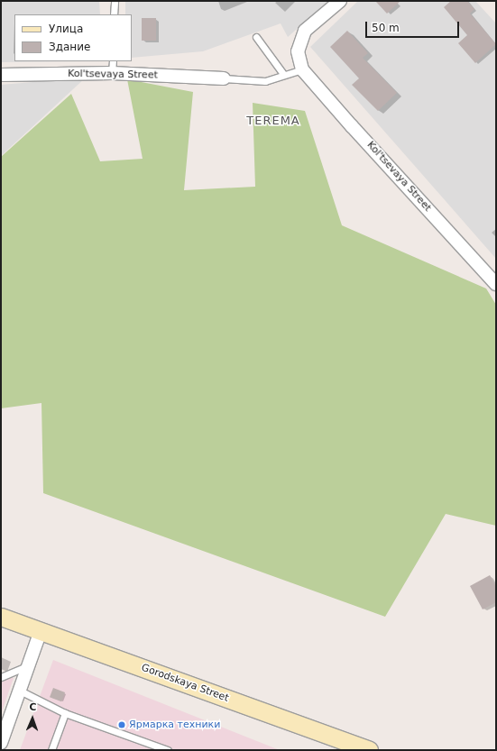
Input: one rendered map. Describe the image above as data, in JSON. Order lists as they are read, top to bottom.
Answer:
{
  "streets": {
    "street": ["Kol'tsevaya Street", "Gorodskaya Street"]
  },
  "districts": ["TEREMA"],
  "places": ["Ярмарка техники"],
  "legend": ["Улица", "Здание"],
  "scale_bar": "50 m",
  "north": "top"
}
